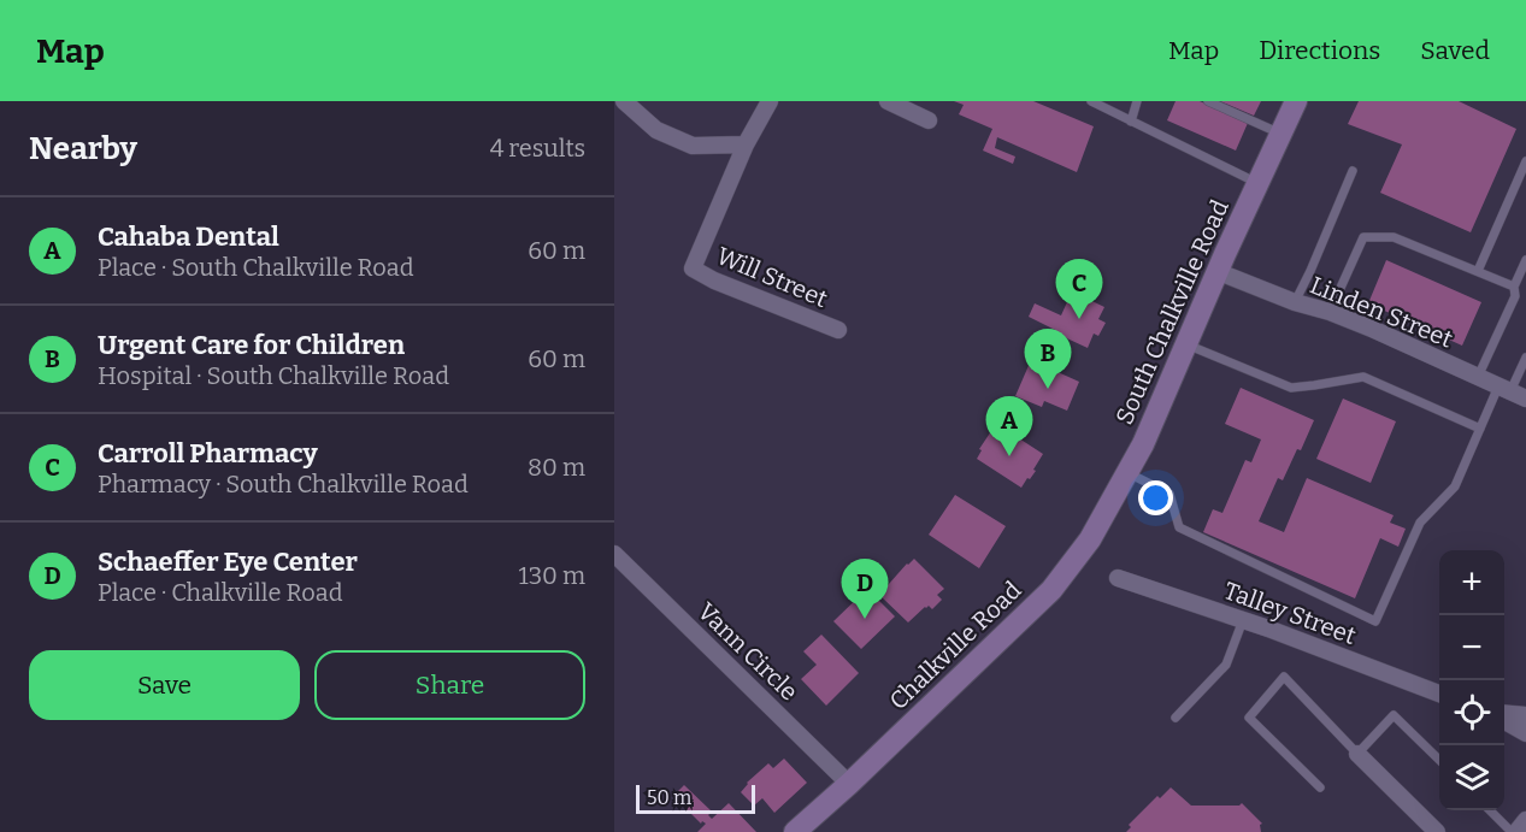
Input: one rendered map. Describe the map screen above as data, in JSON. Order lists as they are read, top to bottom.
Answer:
{
  "streets": {
    "main road": ["South Chalkville Road", "Chalkville Road"],
    "street": [
      "Will Street",
      "Linden Street",
      "Talley Street",
      "Vann Circle"
    ]
  },
  "crossings": [
    ["South Chalkville Road", "Linden Street"],
    ["South Chalkville Road", "Chalkville Road"],
    ["Chalkville Road", "Vann Circle"]
  ],
  "scale_bar": "50 m",
  "page": {
    "header": "Map",
    "nav": ["Map", "Directions", "Saved"],
    "heading": ["Nearby", "4 results"],
    "list": [
      {
        "mark": "A",
        "name": "Cahaba Dental",
        "note": "Place · South Chalkville Road",
        "value": "60 m"
      },
      {
        "mark": "B",
        "name": "Urgent Care for Children",
        "note": "Hospital · South Chalkville Road",
        "value": "60 m"
      },
      {
        "mark": "C",
        "name": "Carroll Pharmacy",
        "note": "Pharmacy · South Chalkville Road",
        "value": "80 m"
      },
      {
        "mark": "D",
        "name": "Schaeffer Eye Center",
        "note": "Place · Chalkville Road",
        "value": "130 m"
      }
    ],
    "pins": [
      "C",
      "B",
      "A",
      "D"
    ],
    "map_buttons": ["+", "−"],
    "buttons": ["Save", "Share"],
    "scale": "50 m"
  }
}
